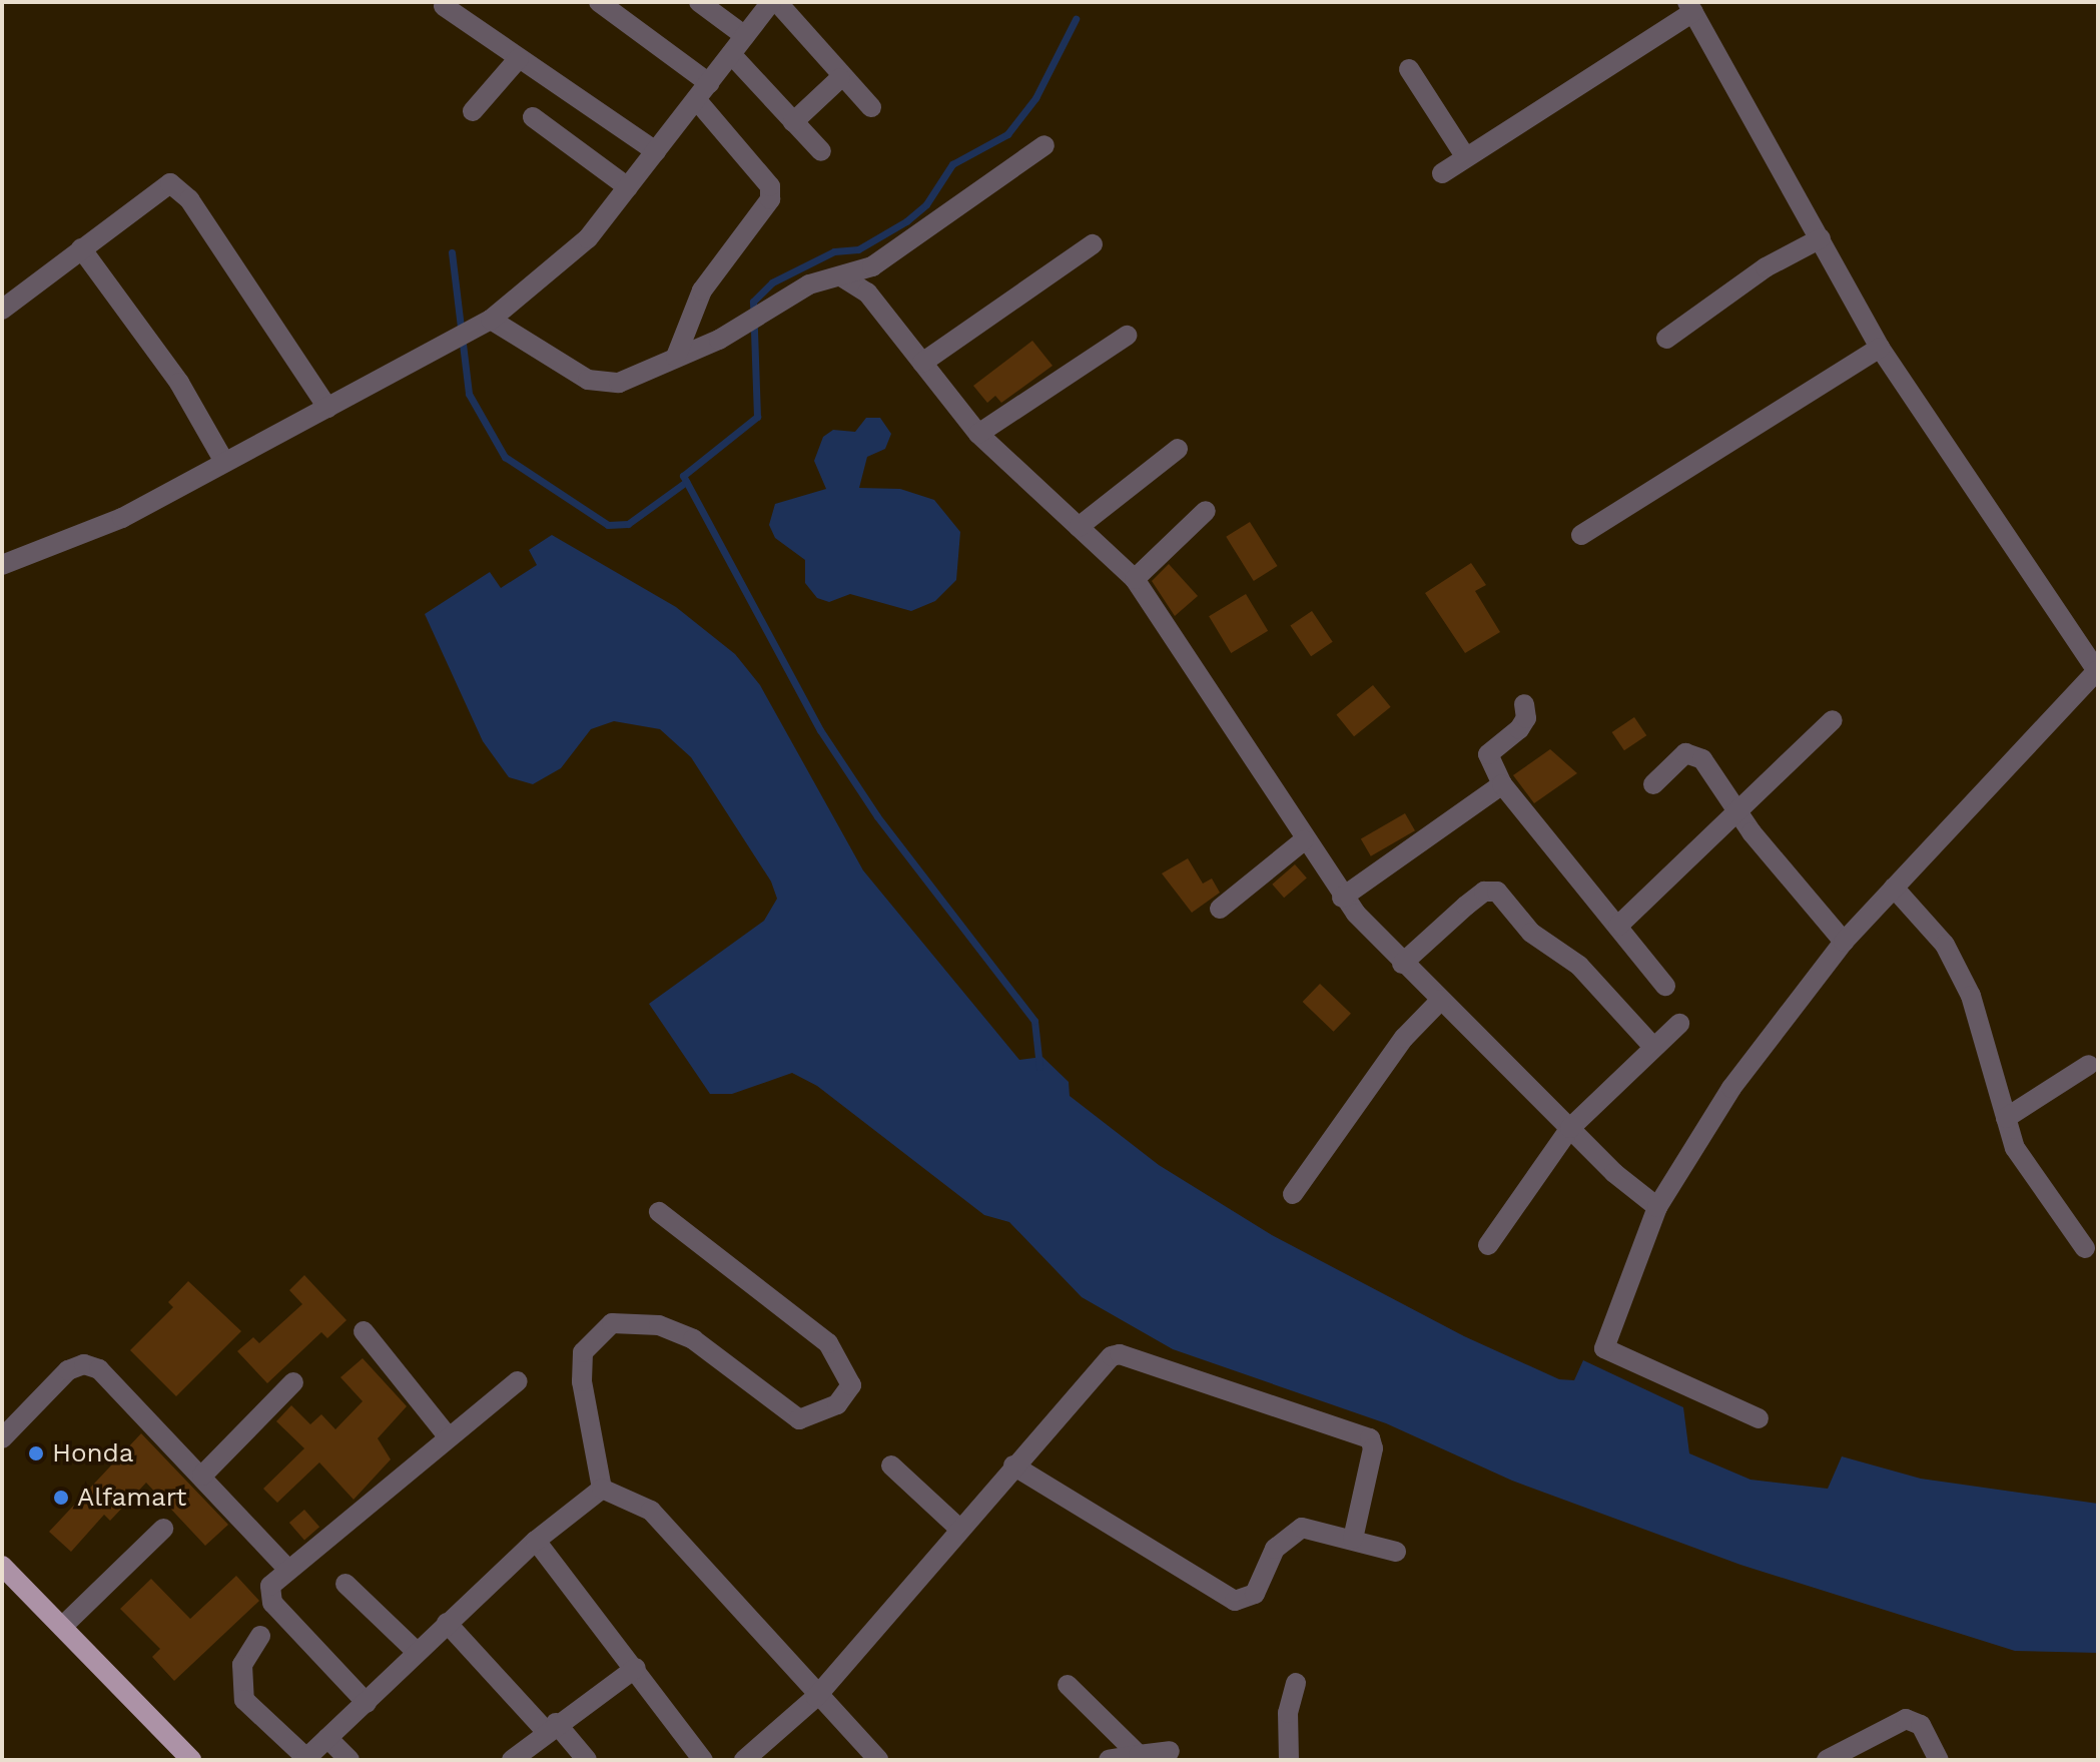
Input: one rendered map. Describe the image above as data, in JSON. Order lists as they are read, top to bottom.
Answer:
{
  "places": ["Honda", "Alfamart"]
}
